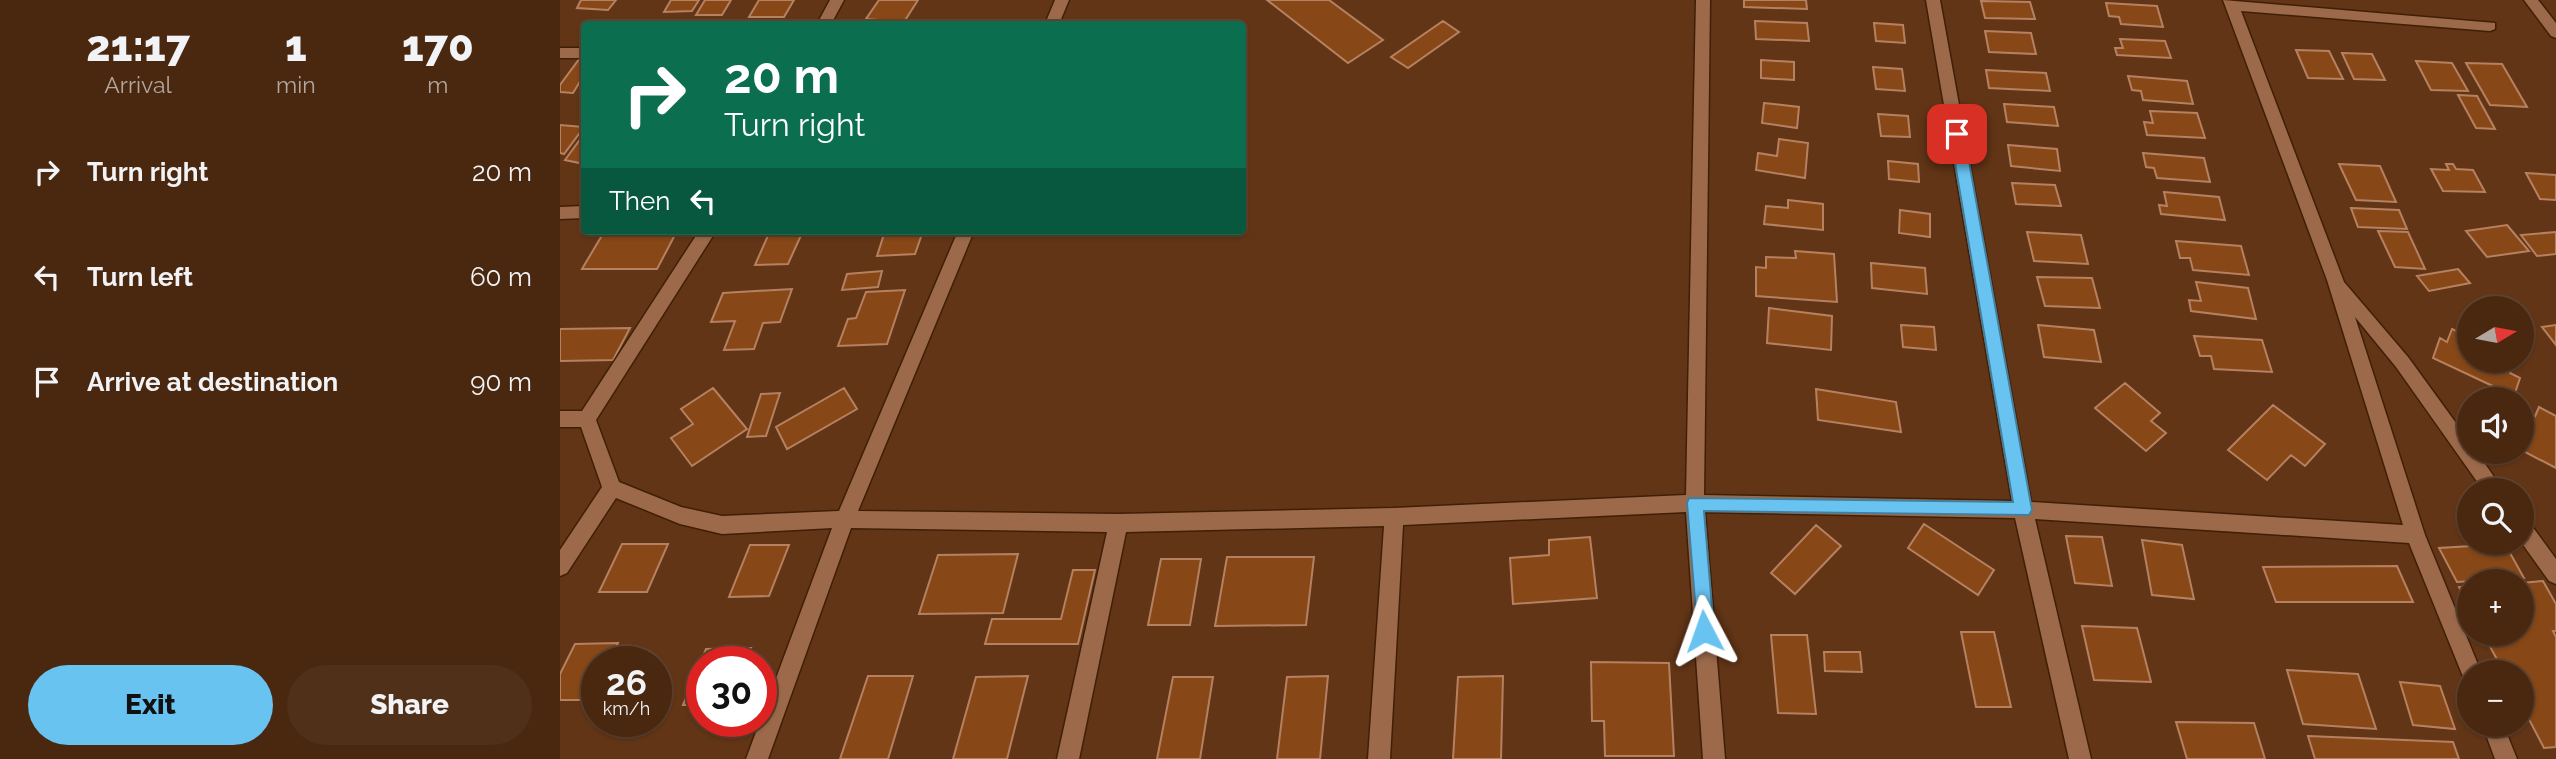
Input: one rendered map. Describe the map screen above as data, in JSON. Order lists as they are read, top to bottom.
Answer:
{
  "north": "right",
  "page": {
    "eta": [
      "21:17",
      "Arrival",
      "1",
      "min",
      "170",
      "m"
    ],
    "turn": ["20 m", "Turn right"],
    "list": [
      {
        "name": "Turn right",
        "value": "20 m"
      },
      {
        "name": "Turn left",
        "value": "60 m"
      },
      {
        "name": "Arrive at destination",
        "value": "90 m"
      }
    ],
    "then": "Then",
    "map_buttons": ["+", "−"],
    "speed": "26 km/h",
    "limit": "30",
    "buttons": ["Exit", "Share"]
  }
}
